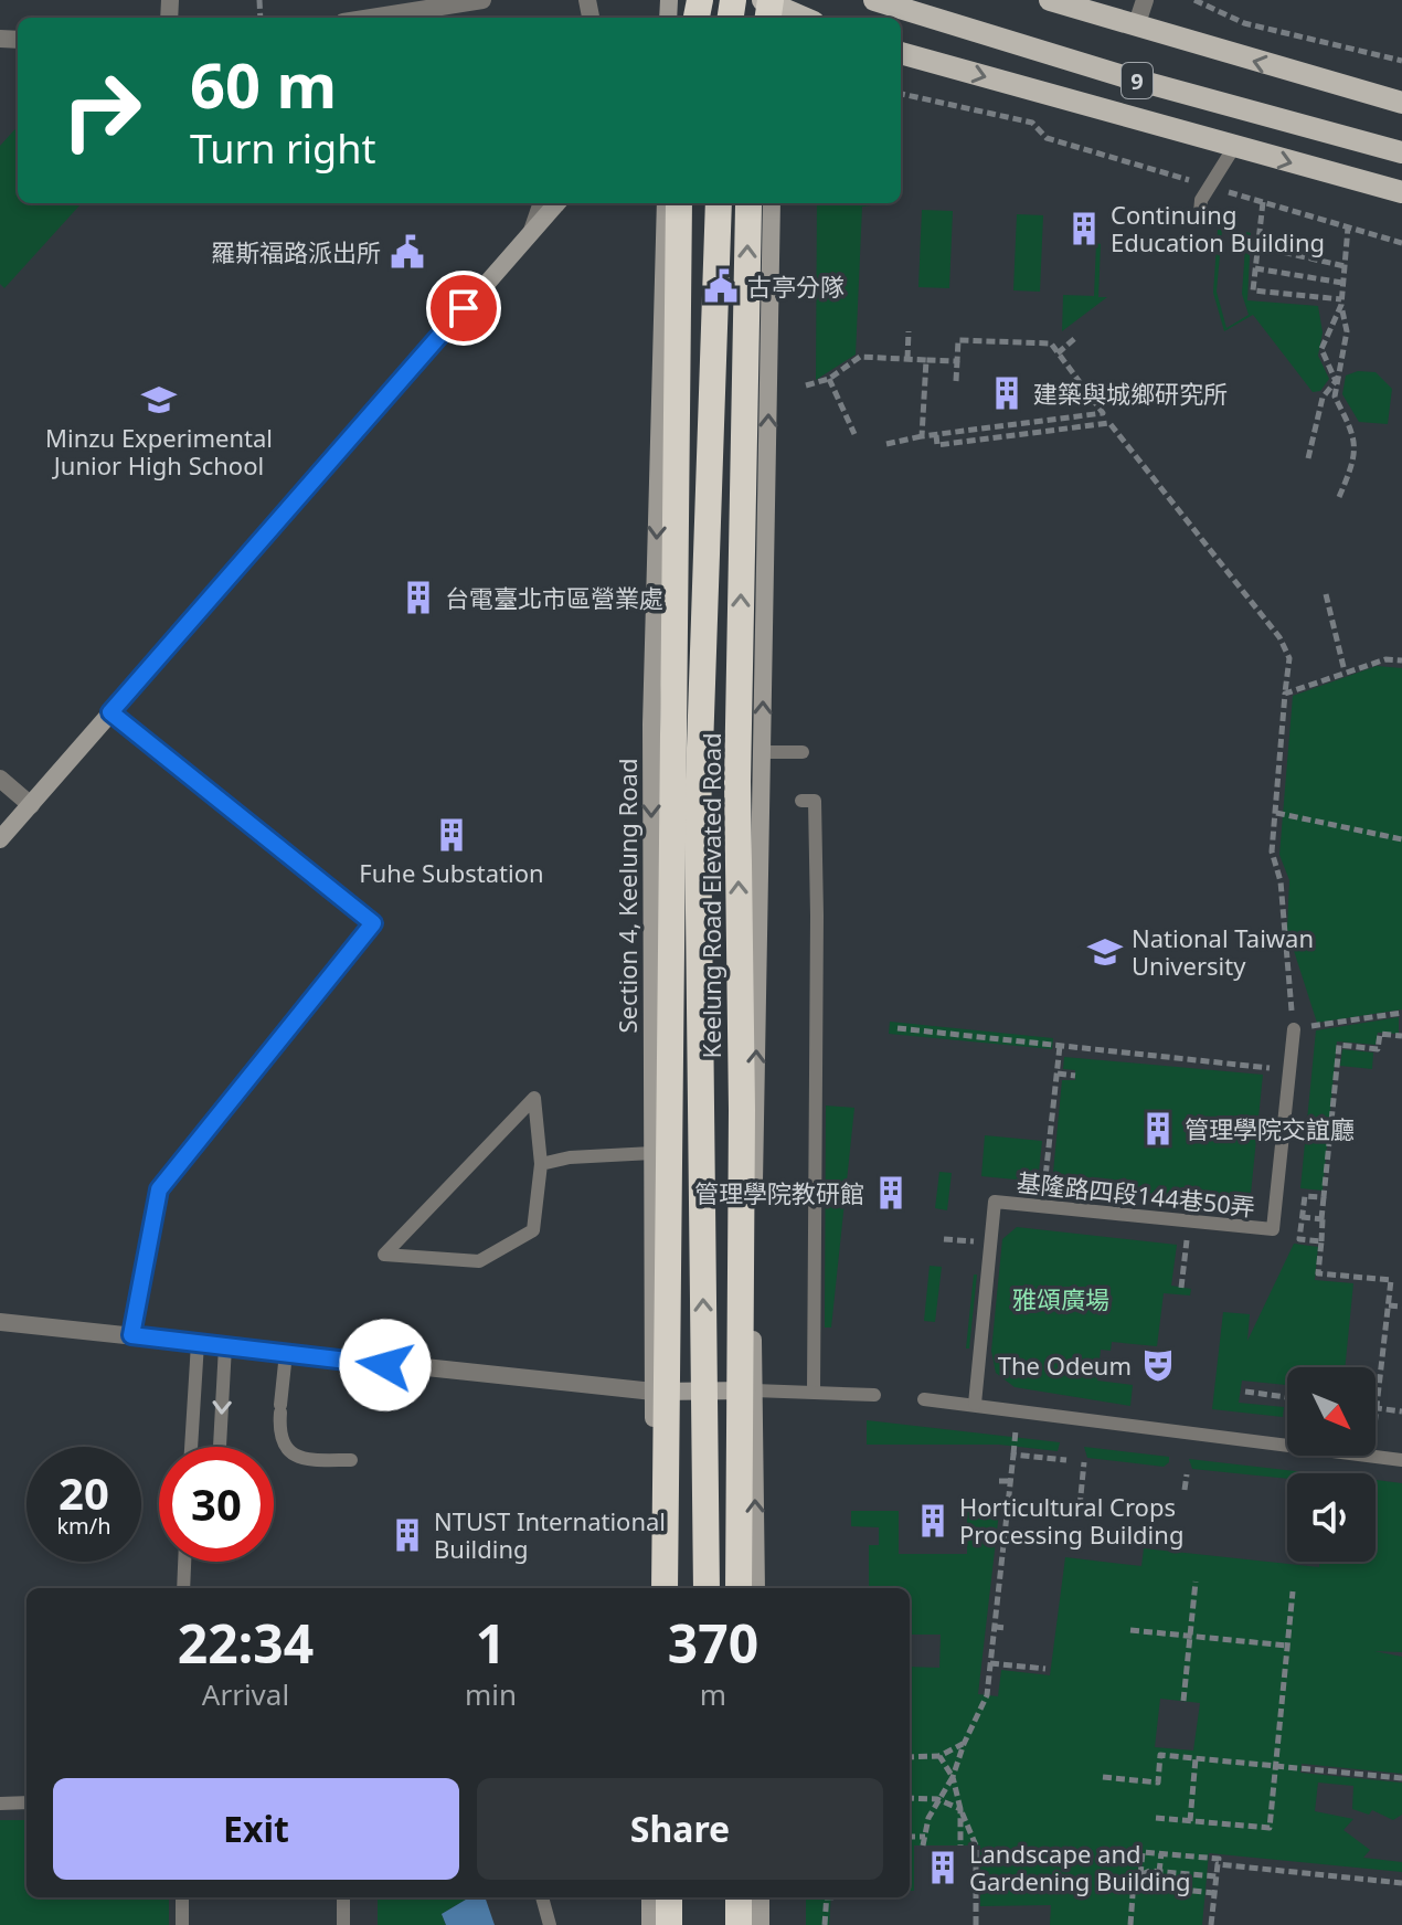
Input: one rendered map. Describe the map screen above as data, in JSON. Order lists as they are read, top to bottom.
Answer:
{
  "streets": {
    "highway": ["Keelung Road Elevated Road"],
    "main road": ["9", "Section 4, Keelung Road"],
    "lane": ["基隆路四段144巷50弄"]
  },
  "parks": ["雅頌廣場"],
  "places": {
    "building": [
      "Continuing Education Building",
      "建築與城鄉研究所",
      "台電臺北市區營業處",
      "Fuhe Substation",
      "管理學院交誼廳",
      "管理學院教研館",
      "Horticultural Crops Processing Building",
      "NTUST International Building",
      "Landscape and Gardening Building"
    ],
    "public building": ["羅斯福路派出所", "古亭分隊"],
    "school or university": ["Minzu Experimental Junior High School", "National Taiwan University"],
    "theatre": ["The Odeum"]
  },
  "north": "bottom right",
  "page": {
    "turn": ["60 m", "Turn right"],
    "speed": "20 km/h",
    "limit": "30",
    "eta": [
      "22:34",
      "Arrival",
      "1",
      "min",
      "370",
      "m"
    ],
    "buttons": ["Exit", "Share"]
  }
}
